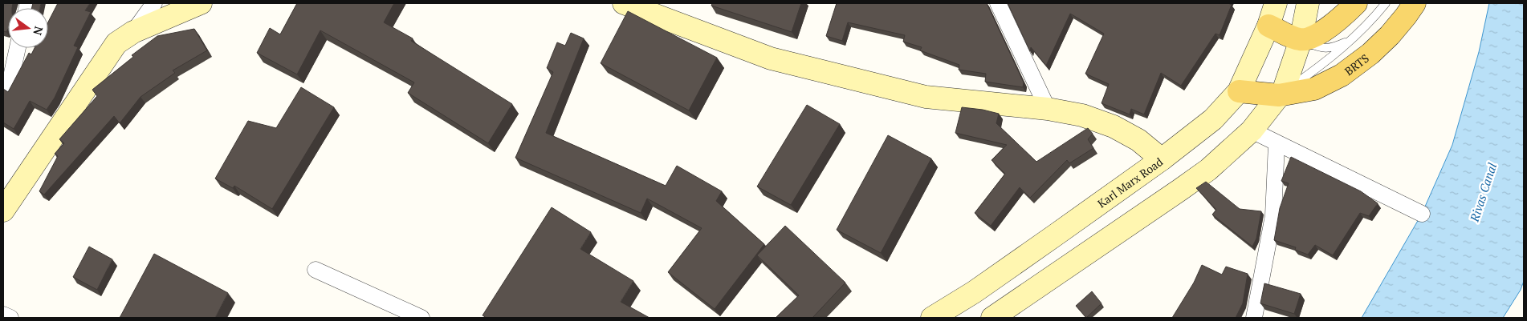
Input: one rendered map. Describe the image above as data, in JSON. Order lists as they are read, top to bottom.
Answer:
{
  "streets": {
    "main road": ["BRTS", "Karl Marx Road"]
  },
  "crossings": [
    ["BRTS", "Karl Marx Road"]
  ],
  "water": ["Rivas Canal"],
  "north": "right"
}
